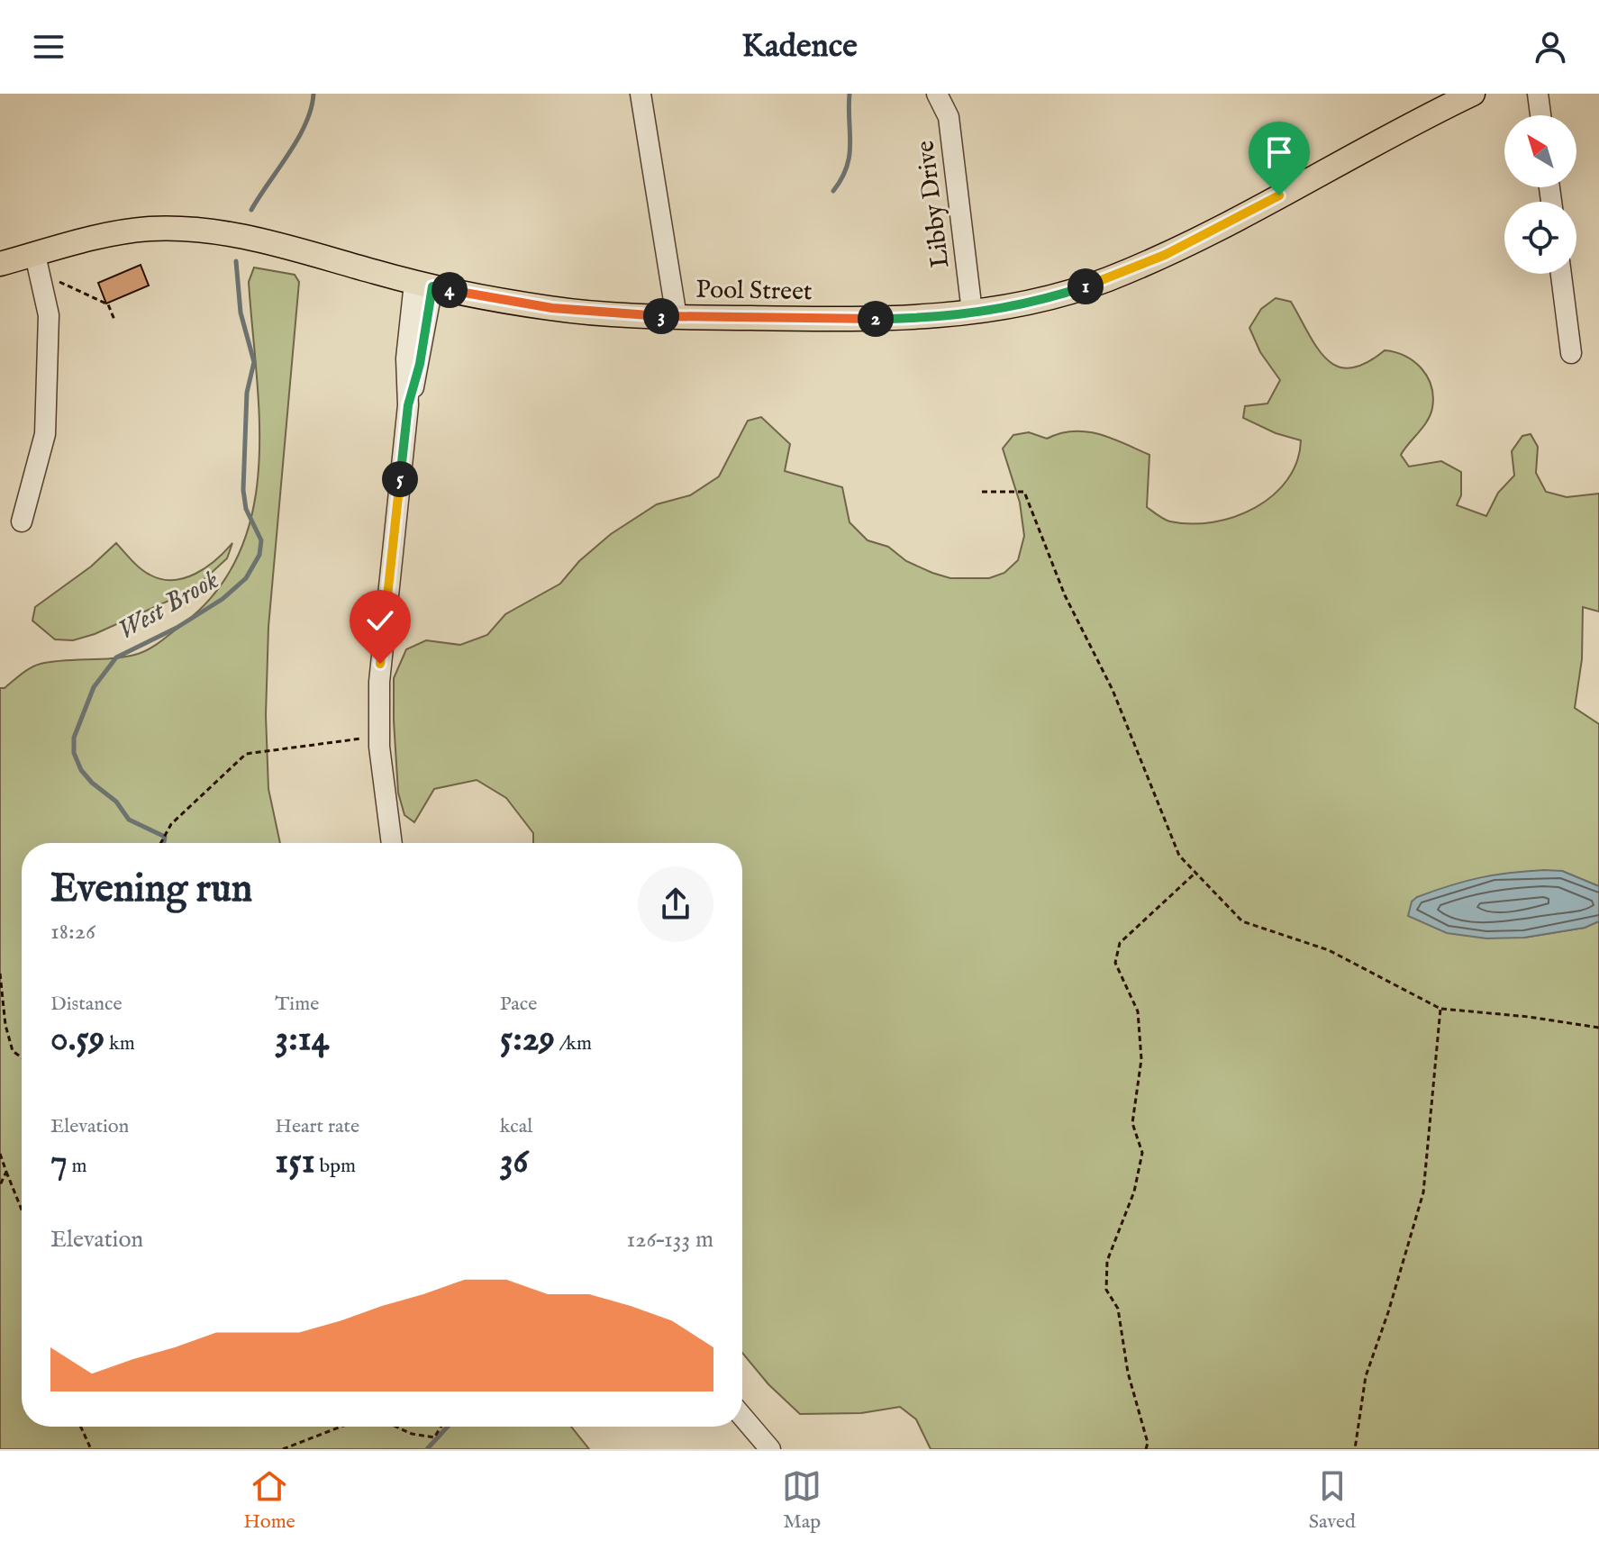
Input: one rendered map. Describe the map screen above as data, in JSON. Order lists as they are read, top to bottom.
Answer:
{
  "streets": {
    "main road": ["Pool Street"],
    "street": ["Libby Drive"]
  },
  "crossings": [
    ["Libby Drive", "Pool Street"]
  ],
  "water": ["West Brook"],
  "north": "top left",
  "page": {
    "header": "Kadence",
    "pins": [
      "1",
      "4",
      "3",
      "2",
      "5"
    ],
    "heading": ["Evening run", "18:26"],
    "stats": [
      ["Distance", "0.59 km"],
      ["Time", "3:14"],
      ["Pace", "5:29 /km"],
      ["Elevation", "7 m"],
      ["Heart rate", "151 bpm"],
      ["kcal", "36"]
    ],
    "chart": ["Elevation", "126–133 m"],
    "tabs": ["Home", "Map", "Saved"]
  }
}
